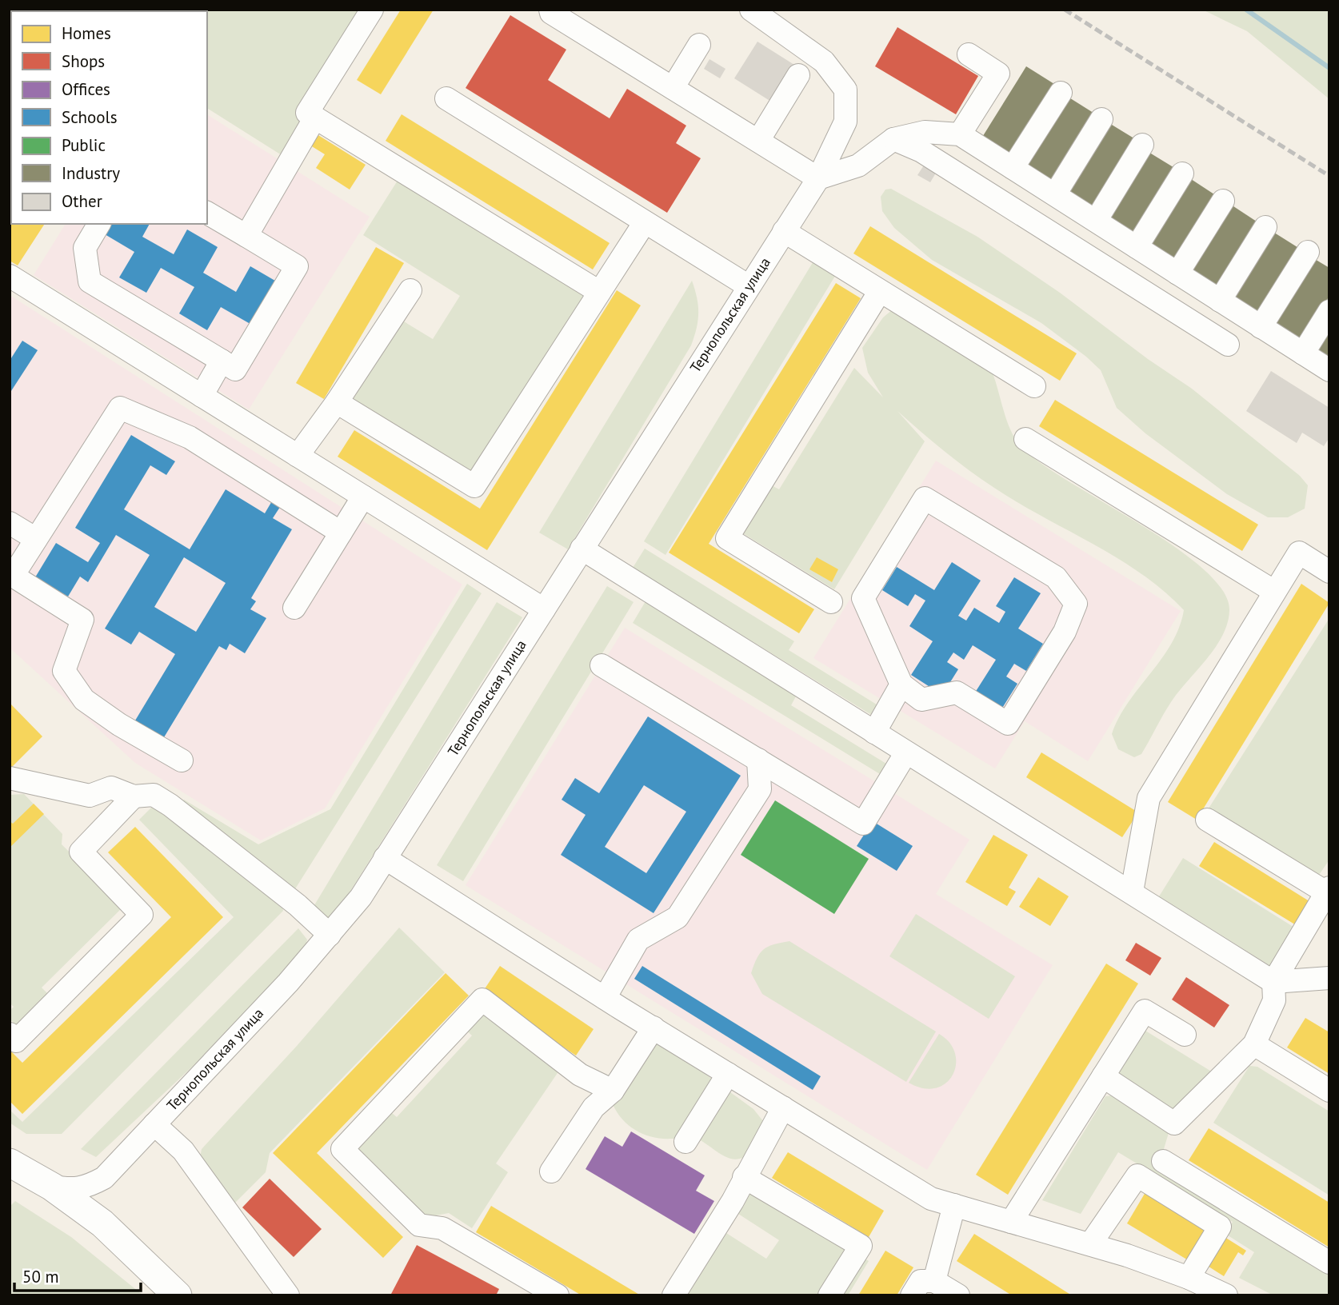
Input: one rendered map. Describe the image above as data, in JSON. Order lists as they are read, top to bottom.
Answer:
{
  "streets": {
    "street": ["Тернопольская улица"]
  },
  "legend": [
    "Homes",
    "Shops",
    "Offices",
    "Schools",
    "Public",
    "Industry",
    "Other"
  ],
  "scale_bar": "50 m"
}
